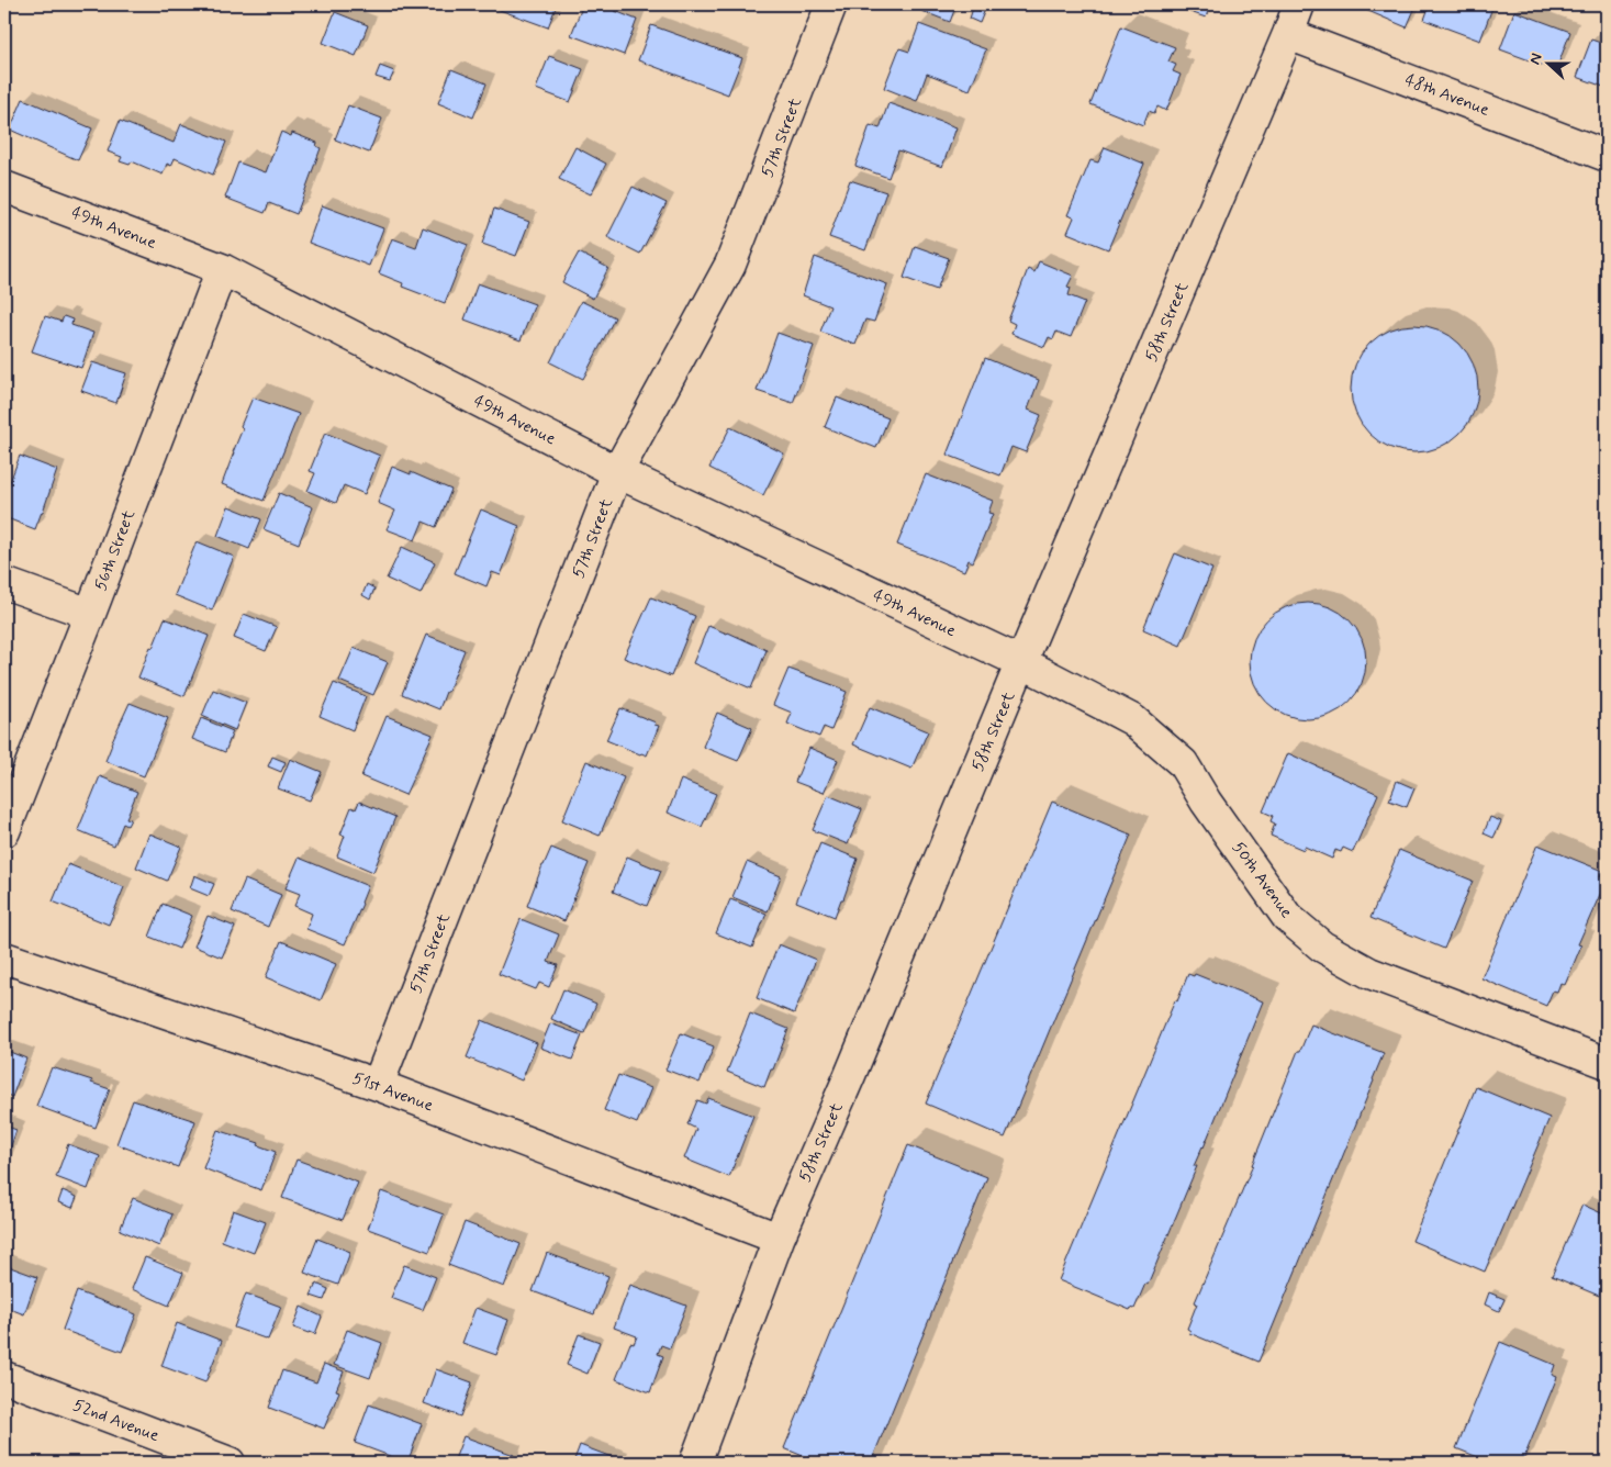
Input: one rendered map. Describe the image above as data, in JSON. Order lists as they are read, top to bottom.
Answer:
{
  "streets": {
    "street": [
      "48th Avenue",
      "57th Street",
      "49th Avenue",
      "58th Street",
      "56th Street",
      "50th Avenue",
      "51st Avenue",
      "52nd Avenue"
    ]
  },
  "crossings": [
    ["48th Avenue", "58th Street"],
    ["57th Street", "49th Avenue"],
    ["57th Street", "51st Avenue"],
    ["49th Avenue", "58th Street"],
    ["49th Avenue", "56th Street"],
    ["49th Avenue", "50th Avenue"],
    ["58th Street", "50th Avenue"],
    ["58th Street", "51st Avenue"]
  ],
  "north": "left"
}
